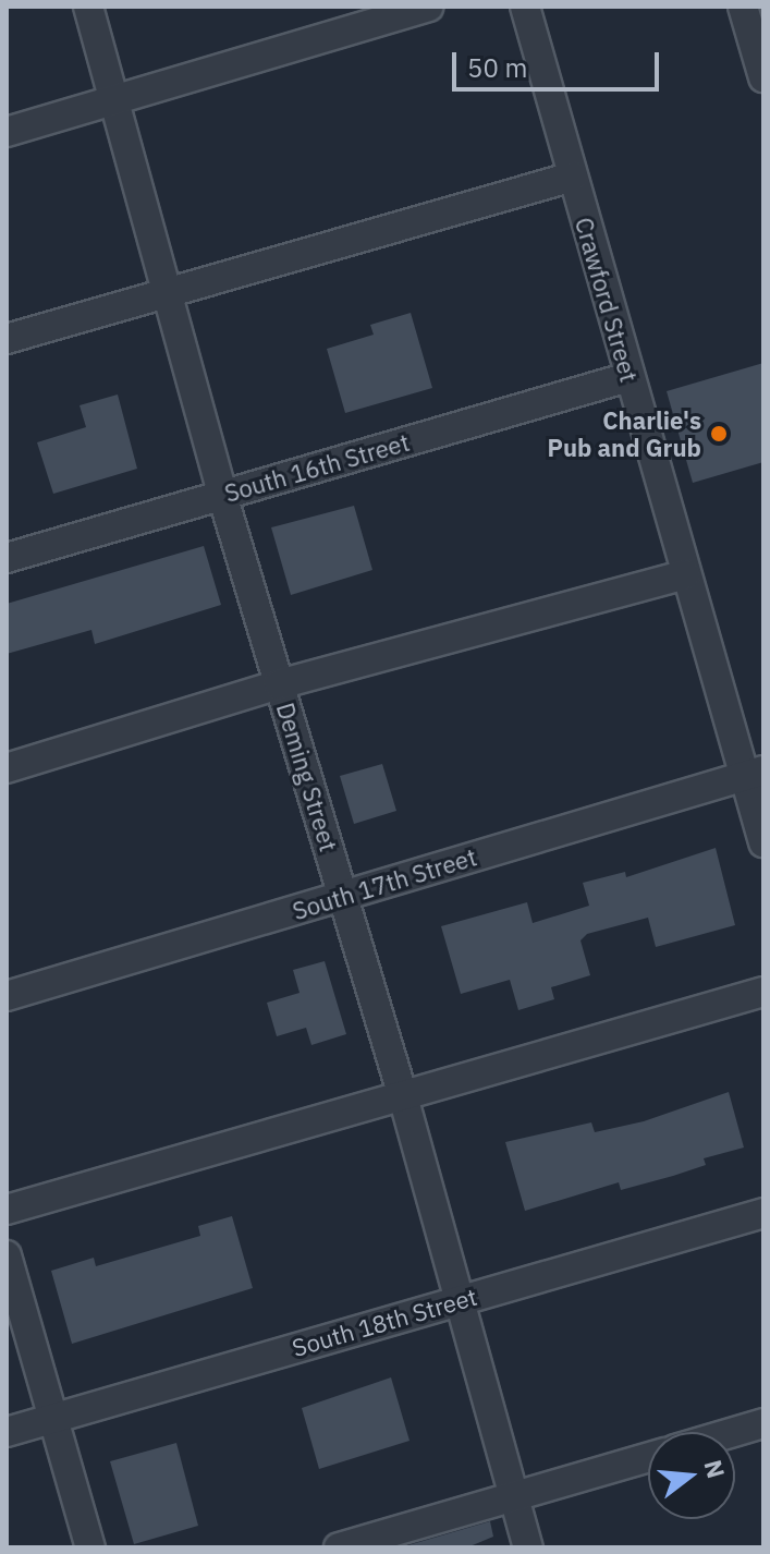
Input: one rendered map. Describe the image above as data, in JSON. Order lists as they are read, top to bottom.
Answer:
{
  "streets": {
    "street": [
      "Crawford Street",
      "South 16th Street",
      "Deming Street",
      "South 17th Street",
      "South 18th Street"
    ]
  },
  "crossings": [
    ["Crawford Street", "South 16th Street"],
    ["Crawford Street", "South 17th Street"],
    ["South 16th Street", "Deming Street"],
    ["Deming Street", "South 17th Street"],
    ["Deming Street", "South 18th Street"]
  ],
  "places": ["Charlie's Pub and Grub"],
  "scale_bar": "50 m",
  "north": "right"
}
